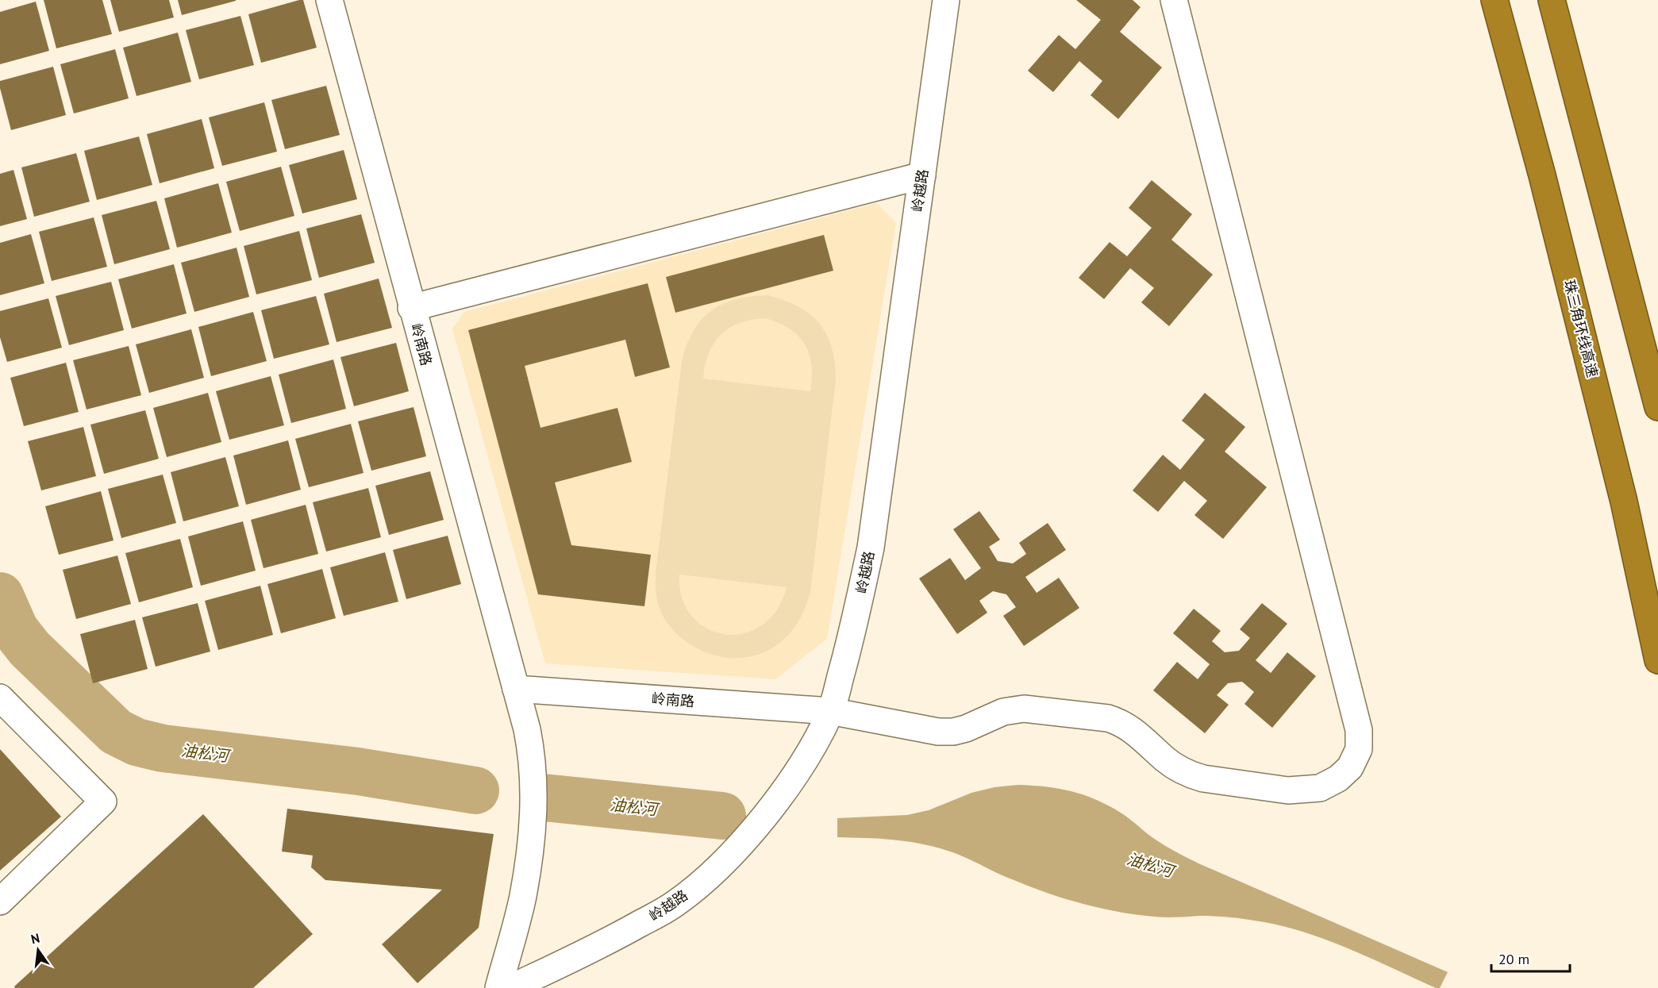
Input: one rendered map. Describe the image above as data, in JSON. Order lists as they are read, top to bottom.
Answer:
{
  "streets": {
    "highway": ["珠三角环线高速"],
    "street": ["岭越路", "岭南路"]
  },
  "crossings": [
    ["岭越路", "岭南路"]
  ],
  "water": ["油松河"],
  "scale_bar": "20 m",
  "north": "top"
}
